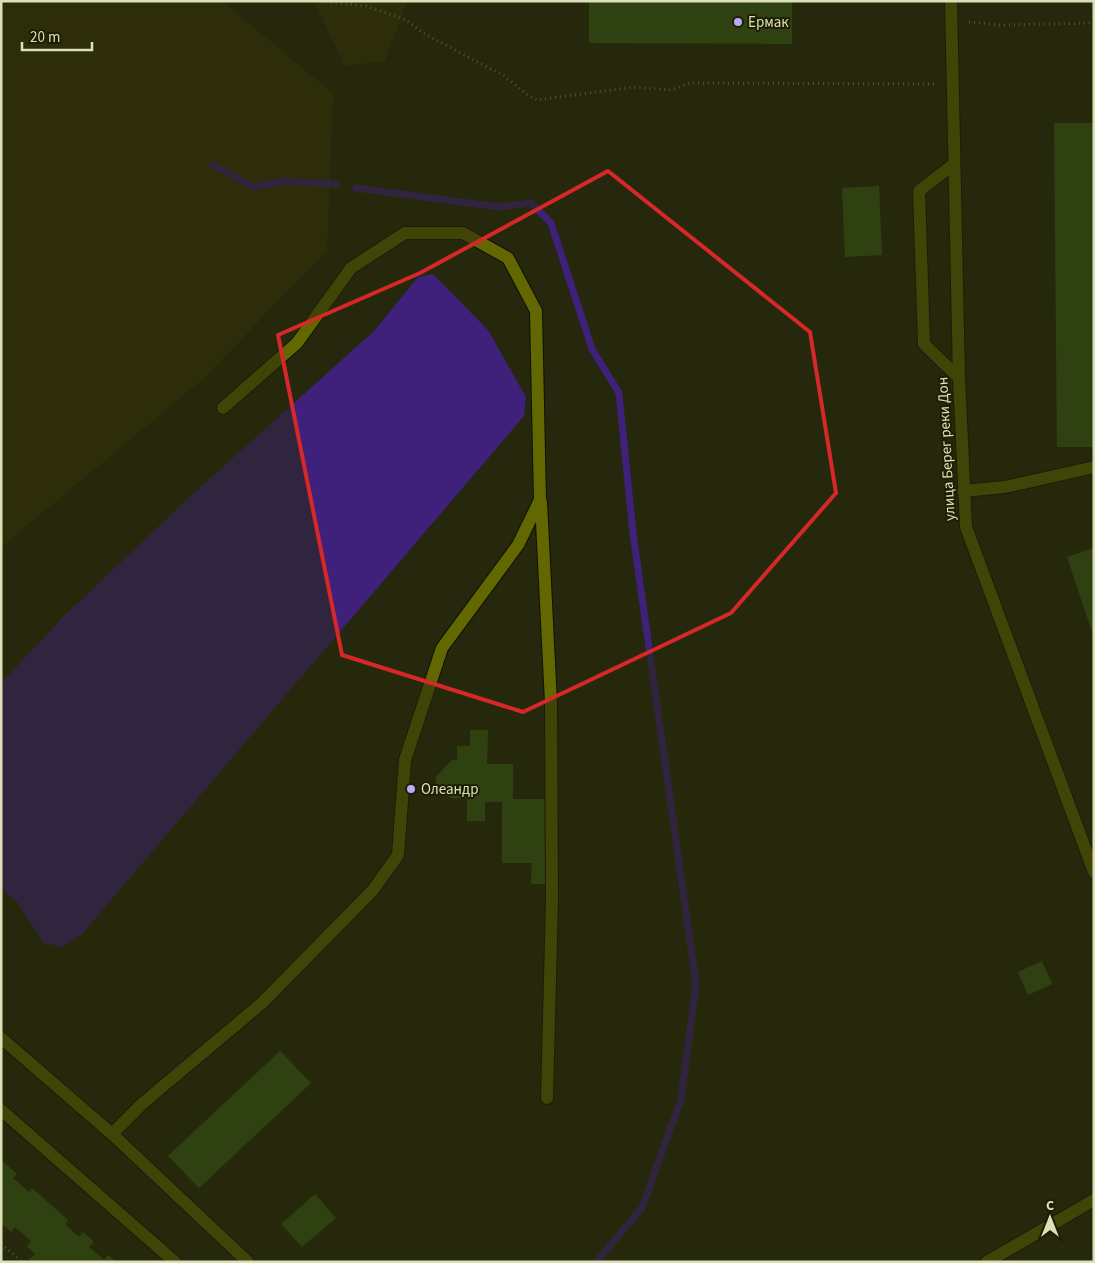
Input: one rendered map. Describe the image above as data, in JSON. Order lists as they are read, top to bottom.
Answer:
{
  "streets": {
    "street": ["улица Берег реки Дон"]
  },
  "places": ["Ермак", "Олеандр"],
  "scale_bar": "20 m",
  "north": "top"
}
